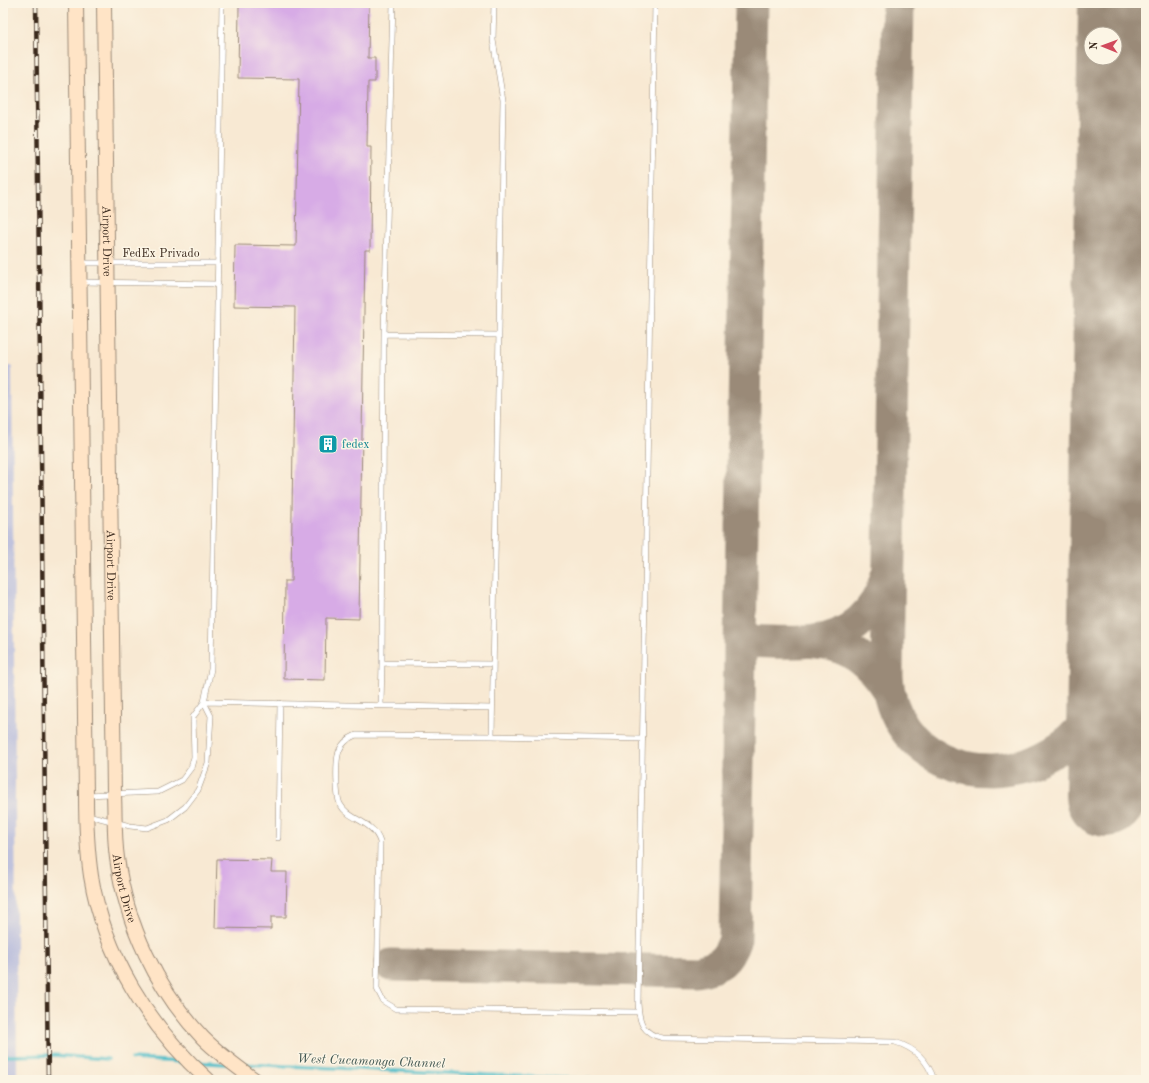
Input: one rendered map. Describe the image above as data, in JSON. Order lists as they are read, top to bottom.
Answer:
{
  "streets": {
    "main road": ["Airport Drive"],
    "lane": ["FedEx Privado"]
  },
  "crossings": [
    ["Airport Drive", "FedEx Privado"]
  ],
  "water": ["West Cucamonga Channel"],
  "places": {
    "building": ["fedex"]
  },
  "north": "left"
}
